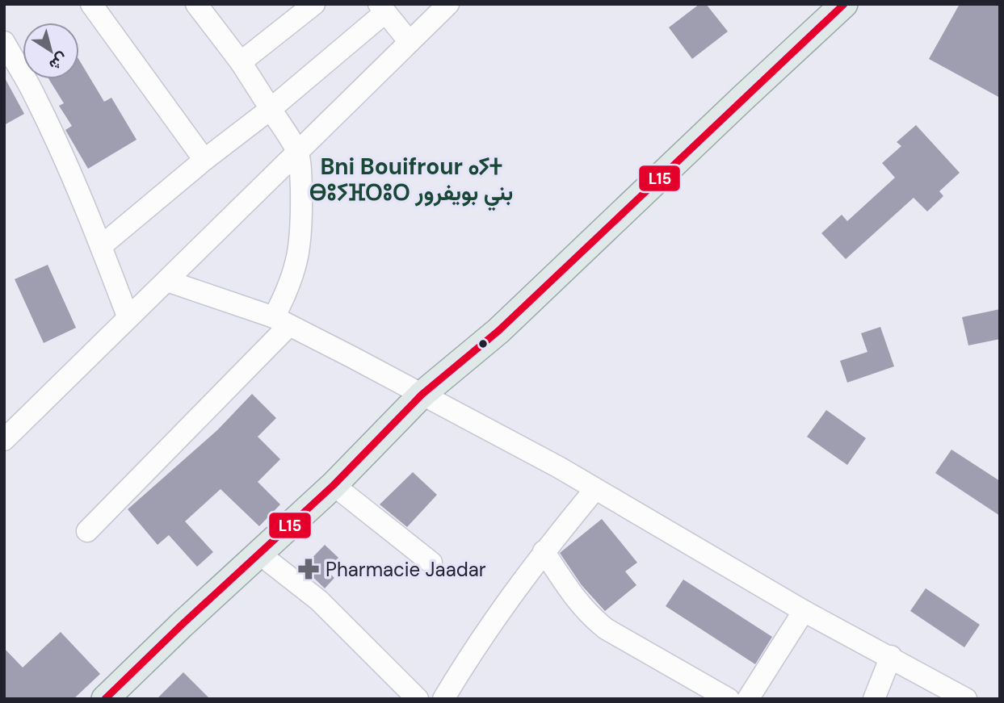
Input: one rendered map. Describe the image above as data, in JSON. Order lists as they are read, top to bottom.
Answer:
{
  "districts": ["Bni Bouifrour ⴰⵢⵜ ⴱⵓⵢⴼⵔⵓⵔ بني بويفرور"],
  "places": {
    "pharmacy": ["Pharmacie Jaadar"]
  },
  "lines": ["transit line L15"],
  "north": "bottom right"
}
